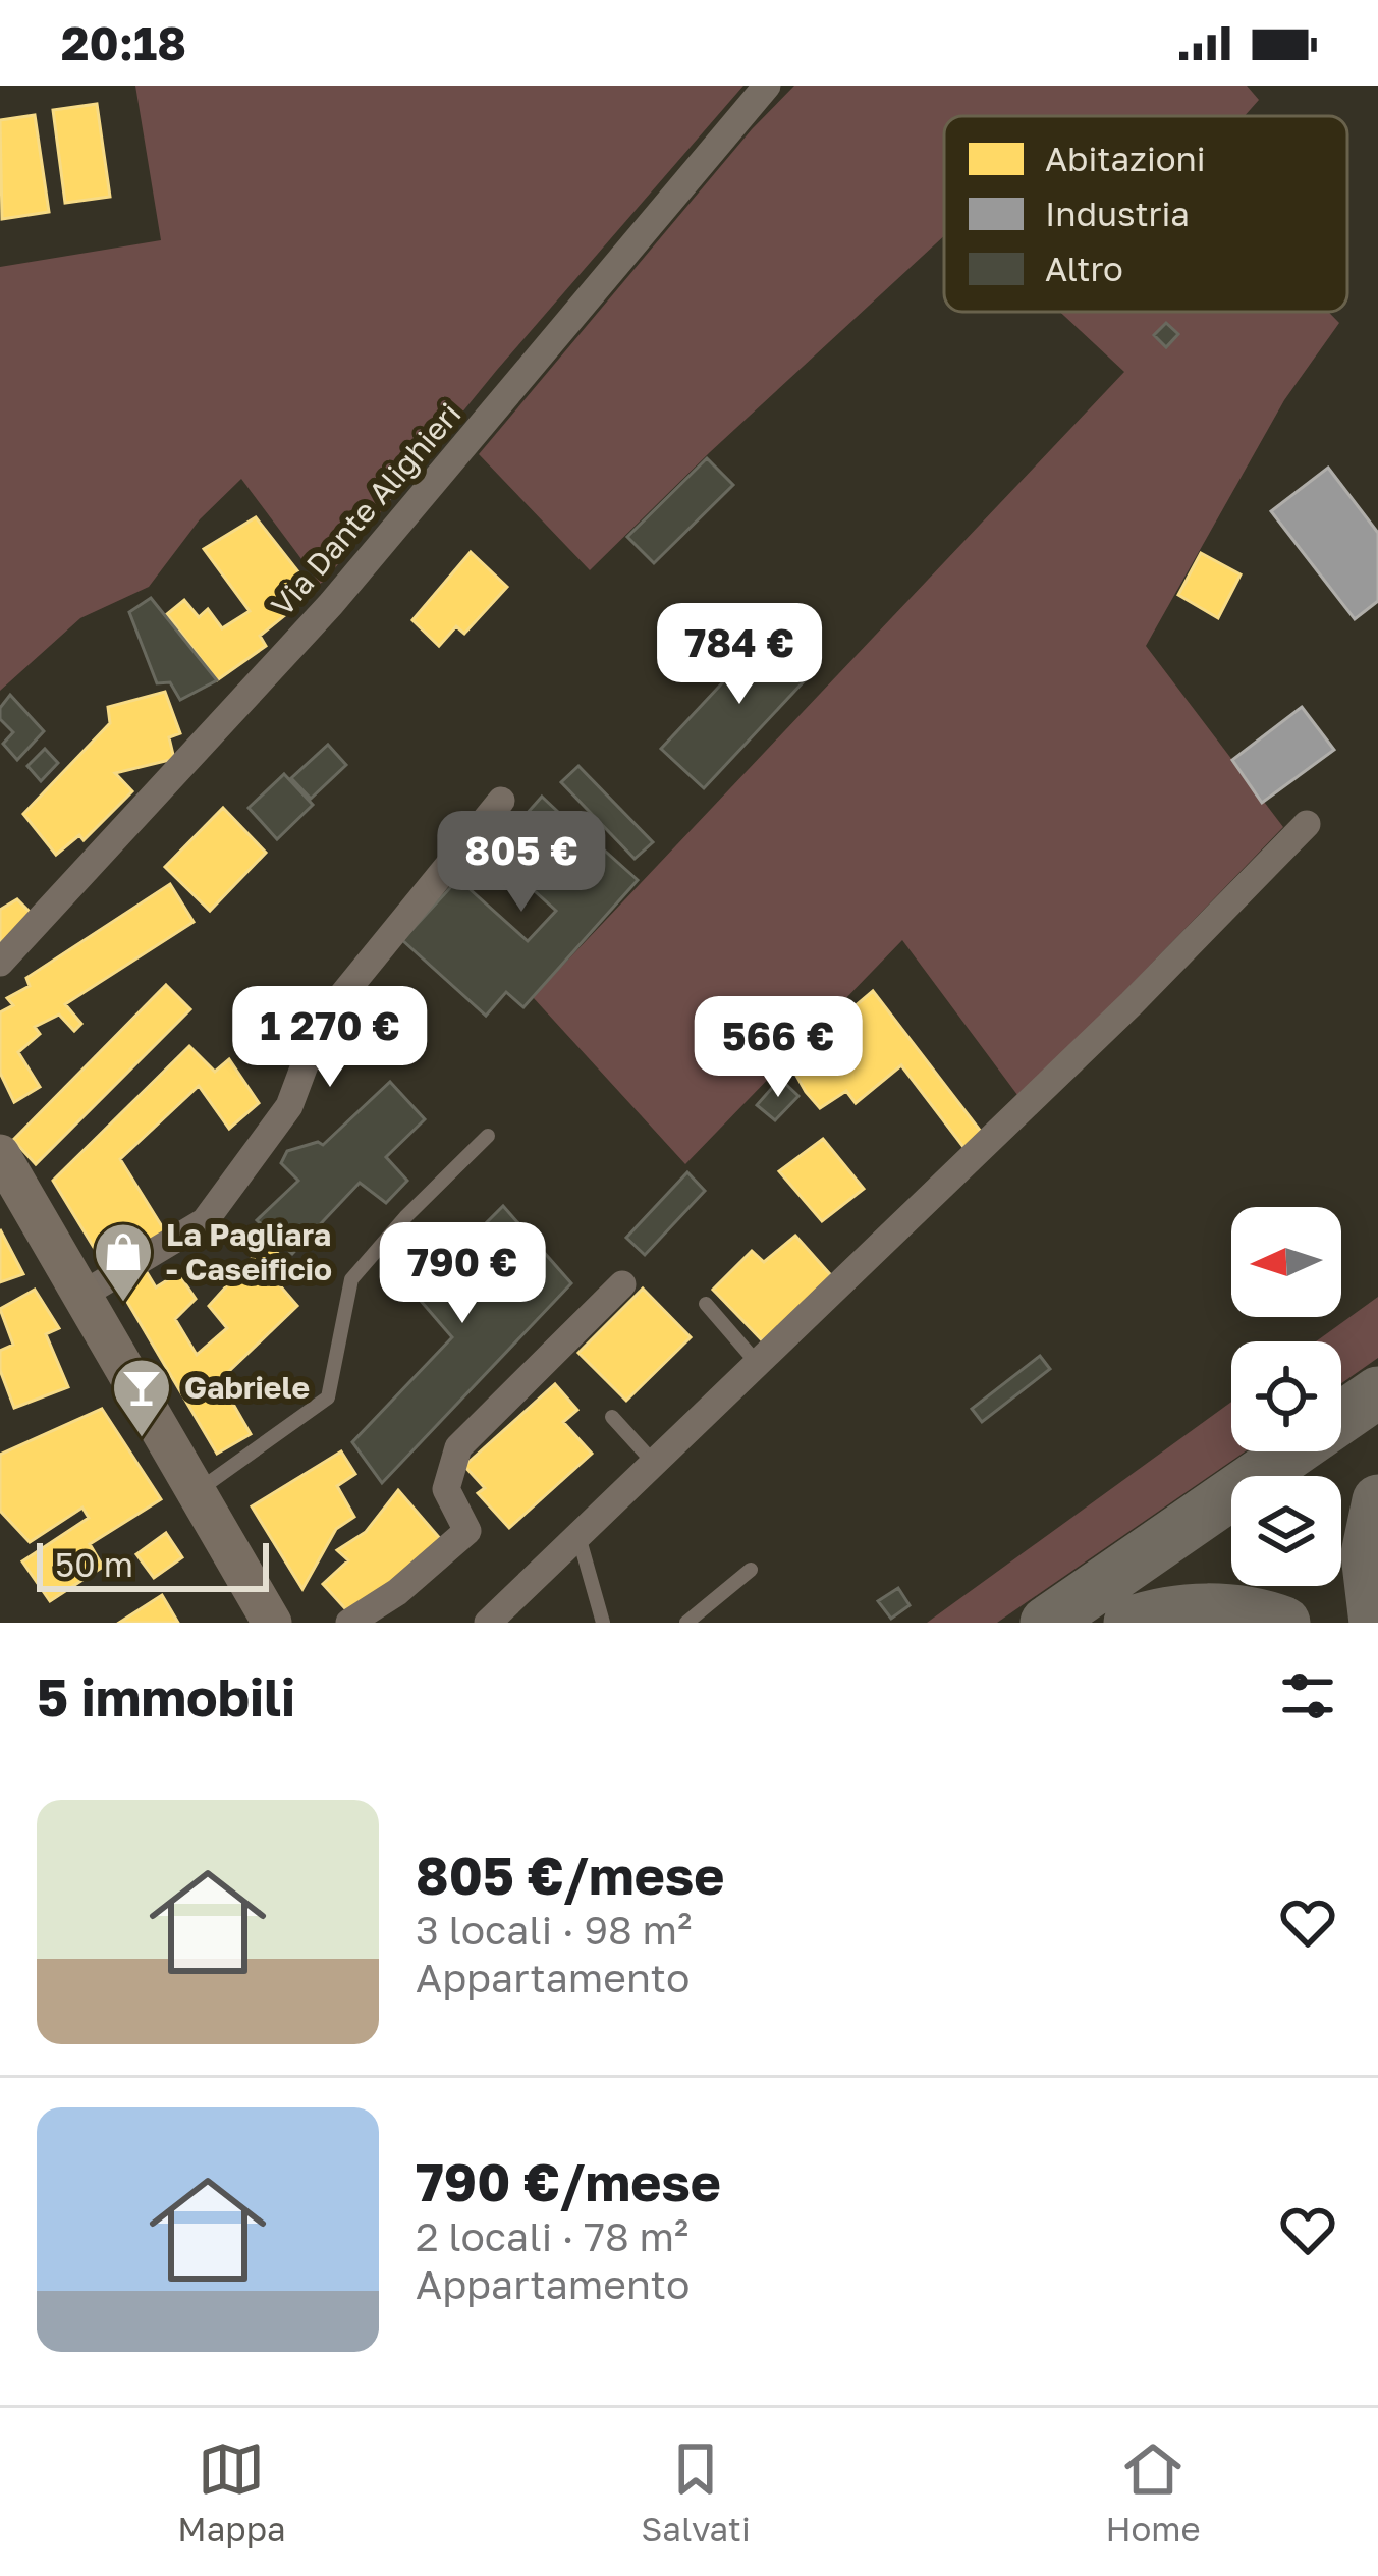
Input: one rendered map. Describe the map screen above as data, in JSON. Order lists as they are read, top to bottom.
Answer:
{
  "streets": {
    "street": ["Via Dante Alighieri"]
  },
  "places": {
    "shop": ["La Pagliara - Caseificio"],
    "bar": ["Gabriele"]
  },
  "legend": ["Abitazioni", "Industria", "Altro"],
  "scale_bar": "50 m",
  "north": "left",
  "page": {
    "status": "20:18",
    "price": [
      "784 €",
      "805 €",
      "1 270 €",
      "566 €",
      "790 €"
    ],
    "scale": "50 m",
    "heading": "5 immobili",
    "list": [
      {
        "name": "805 €/mese",
        "note": "3 locali · 98 m² · Appartamento"
      },
      {
        "name": "790 €/mese",
        "note": "2 locali · 78 m² · Appartamento"
      }
    ],
    "tabs": ["Mappa", "Salvati", "Home"]
  }
}
